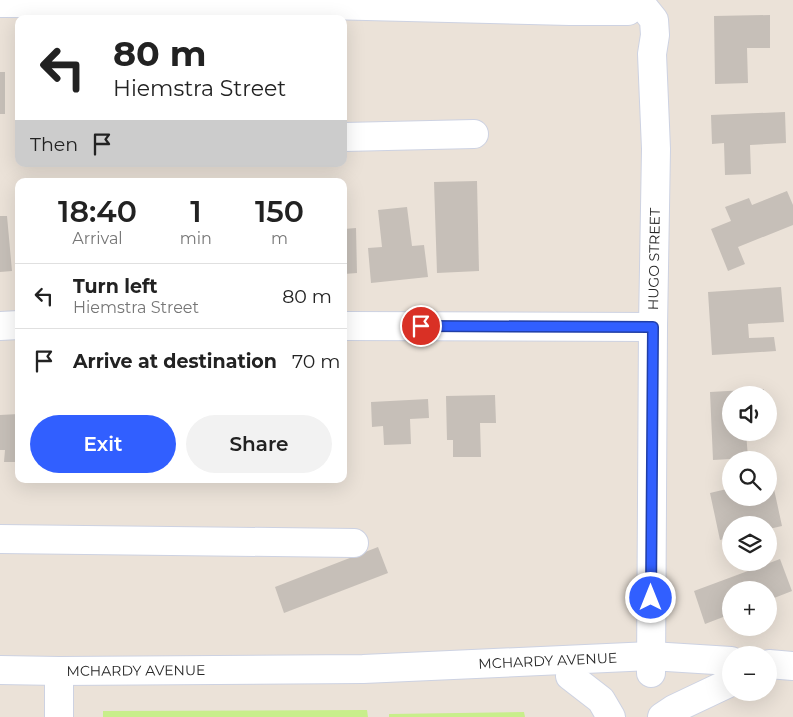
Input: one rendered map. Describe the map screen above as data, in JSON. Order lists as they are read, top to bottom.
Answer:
{
  "streets": {
    "street": ["HUGO STREET", "MCHARDY AVENUE"]
  },
  "crossings": [
    ["HUGO STREET", "MCHARDY AVENUE"]
  ],
  "page": {
    "turn": ["80 m", "Hiemstra Street"],
    "then": "Then",
    "eta": [
      "18:40",
      "Arrival",
      "1",
      "min",
      "150",
      "m"
    ],
    "list": [
      {
        "name": "Turn left",
        "note": "Hiemstra Street",
        "value": "80 m"
      },
      {
        "name": "Arrive at destination",
        "value": "70 m"
      }
    ],
    "map_buttons": ["+", "−"],
    "buttons": ["Exit", "Share"]
  }
}
